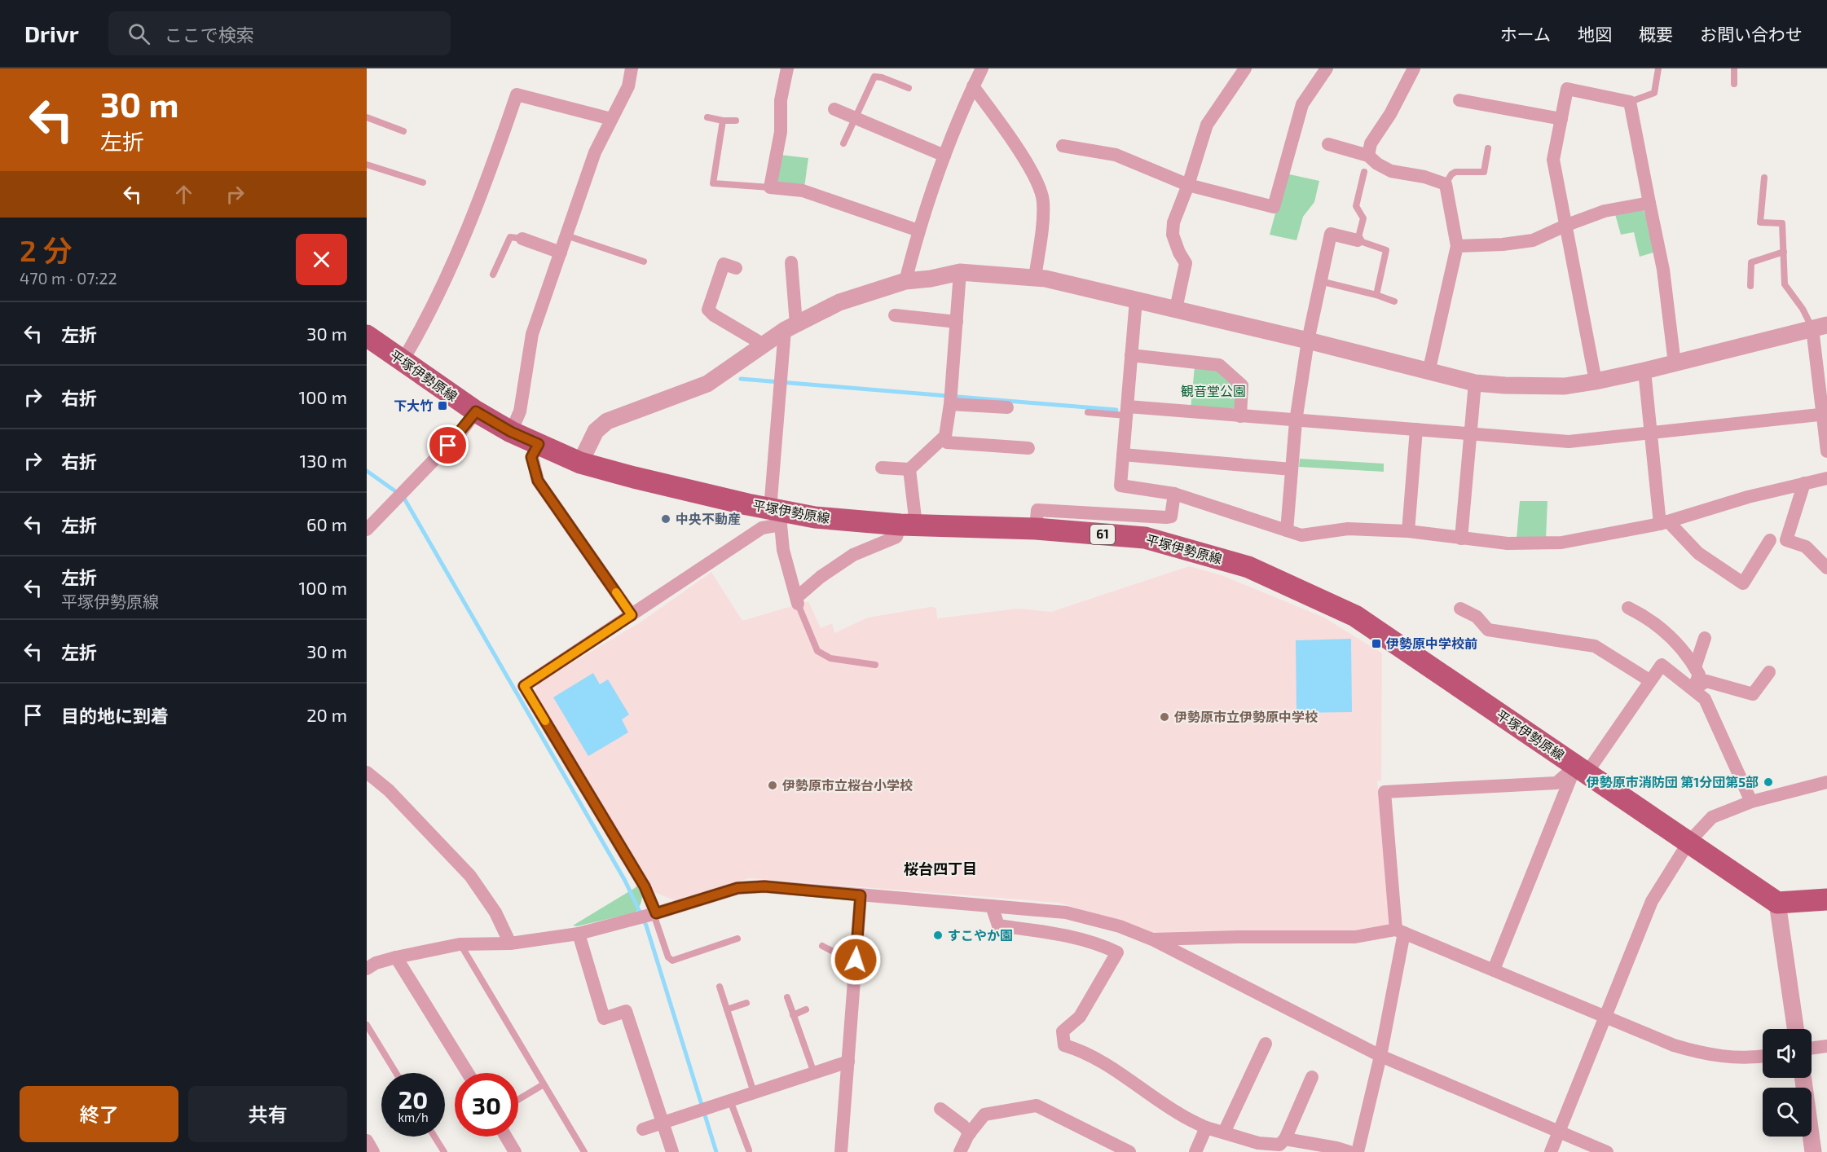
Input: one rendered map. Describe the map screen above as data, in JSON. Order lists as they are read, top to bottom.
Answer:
{
  "streets": {
    "main road": ["平塚伊勢原線", "61"]
  },
  "districts": ["桜台四丁目"],
  "parks": ["観音堂公園"],
  "places": {
    "transit": ["下大竹", "伊勢原中学校前"],
    "other": [
      "中央不動産",
      "伊勢原市立伊勢原中学校",
      "伊勢原市消防団 第1分団第5部",
      "伊勢原市立桜台小学校",
      "すこやか園"
    ]
  },
  "page": {
    "header": "Drivr",
    "search": "ここで検索",
    "nav": [
      "ホーム",
      "地図",
      "概要",
      "お問い合わせ"
    ],
    "turn": ["30 m", "左折"],
    "heading": ["2 分", "470 m · 07:22"],
    "list": [
      {
        "name": "左折",
        "value": "30 m"
      },
      {
        "name": "右折",
        "value": "100 m"
      },
      {
        "name": "右折",
        "value": "130 m"
      },
      {
        "name": "左折",
        "value": "60 m"
      },
      {
        "name": "左折",
        "note": "平塚伊勢原線",
        "value": "100 m"
      },
      {
        "name": "左折",
        "value": "30 m"
      },
      {
        "name": "目的地に到着",
        "value": "20 m"
      }
    ],
    "speed": "20 km/h",
    "limit": "30",
    "buttons": ["終了", "共有"]
  }
}
